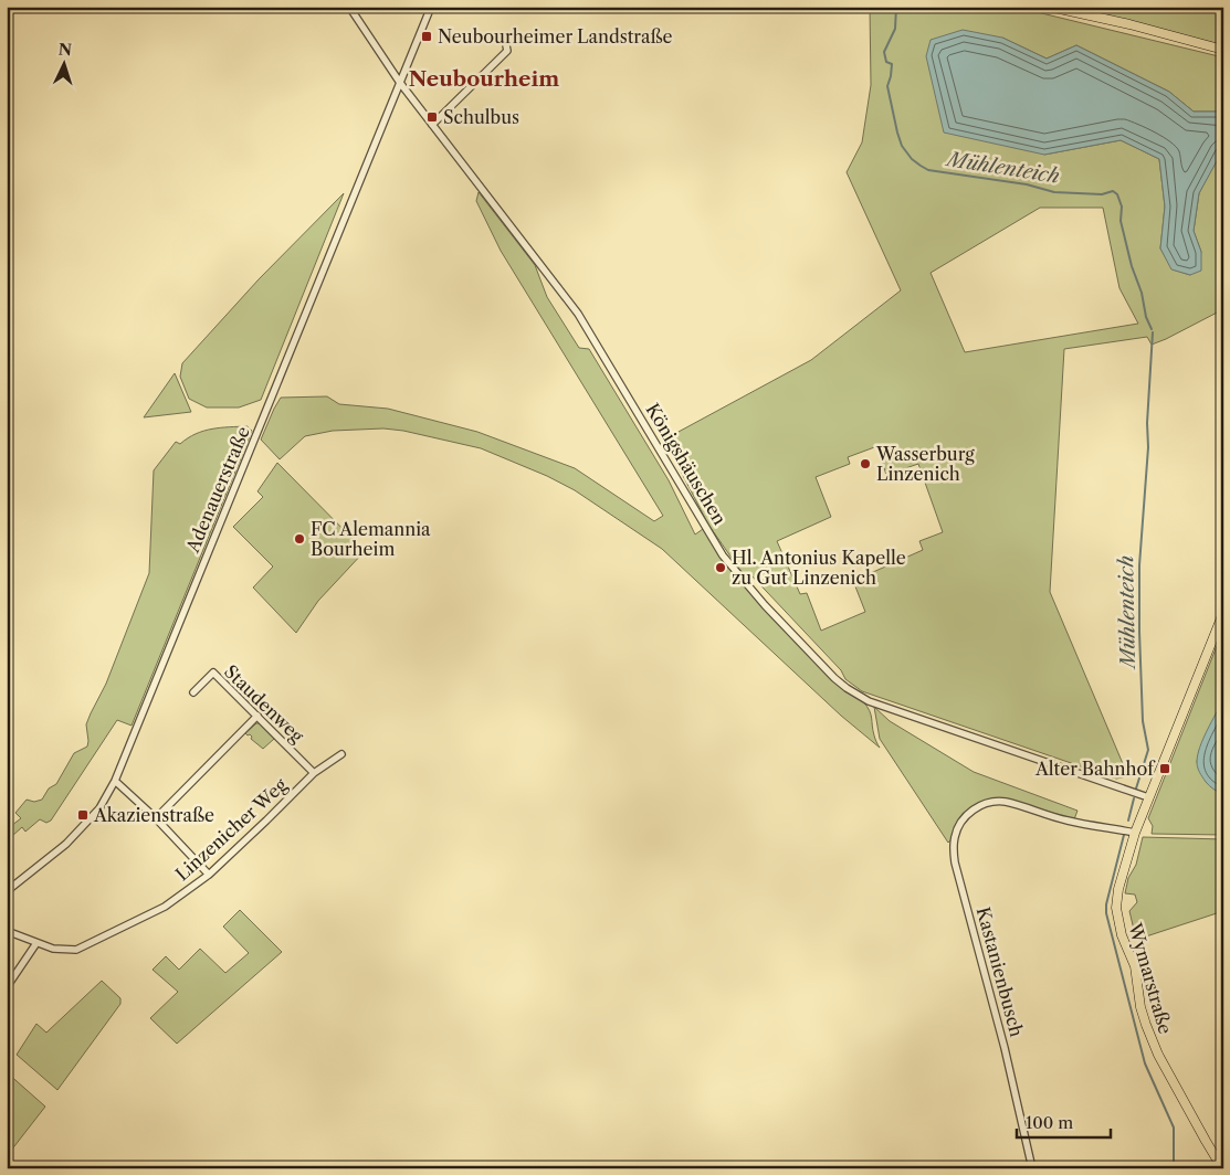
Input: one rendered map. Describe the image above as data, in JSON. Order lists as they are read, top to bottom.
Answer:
{
  "streets": {
    "main road": ["Wymarstraße"],
    "street": [
      "Königshäuschen",
      "Adenauerstraße",
      "Staudenweg",
      "Linzenicher Weg",
      "Kastanienbusch"
    ]
  },
  "crossings": [
    ["Königshäuschen", "Adenauerstraße"],
    ["Königshäuschen", "Wymarstraße"],
    ["Staudenweg", "Linzenicher Weg"],
    ["Kastanienbusch", "Wymarstraße"]
  ],
  "districts": ["Neubourheim"],
  "water": ["Mühlenteich"],
  "places": {
    "transit": [
      "Neubourheimer Landstraße",
      "Schulbus",
      "Alter Bahnhof",
      "Akazienstraße"
    ],
    "other": ["Wasserburg Linzenich", "FC Alemannia Bourheim", "Hl. Antonius Kapelle zu Gut Linzenich"]
  },
  "scale_bar": "100 m",
  "north": "top"
}
